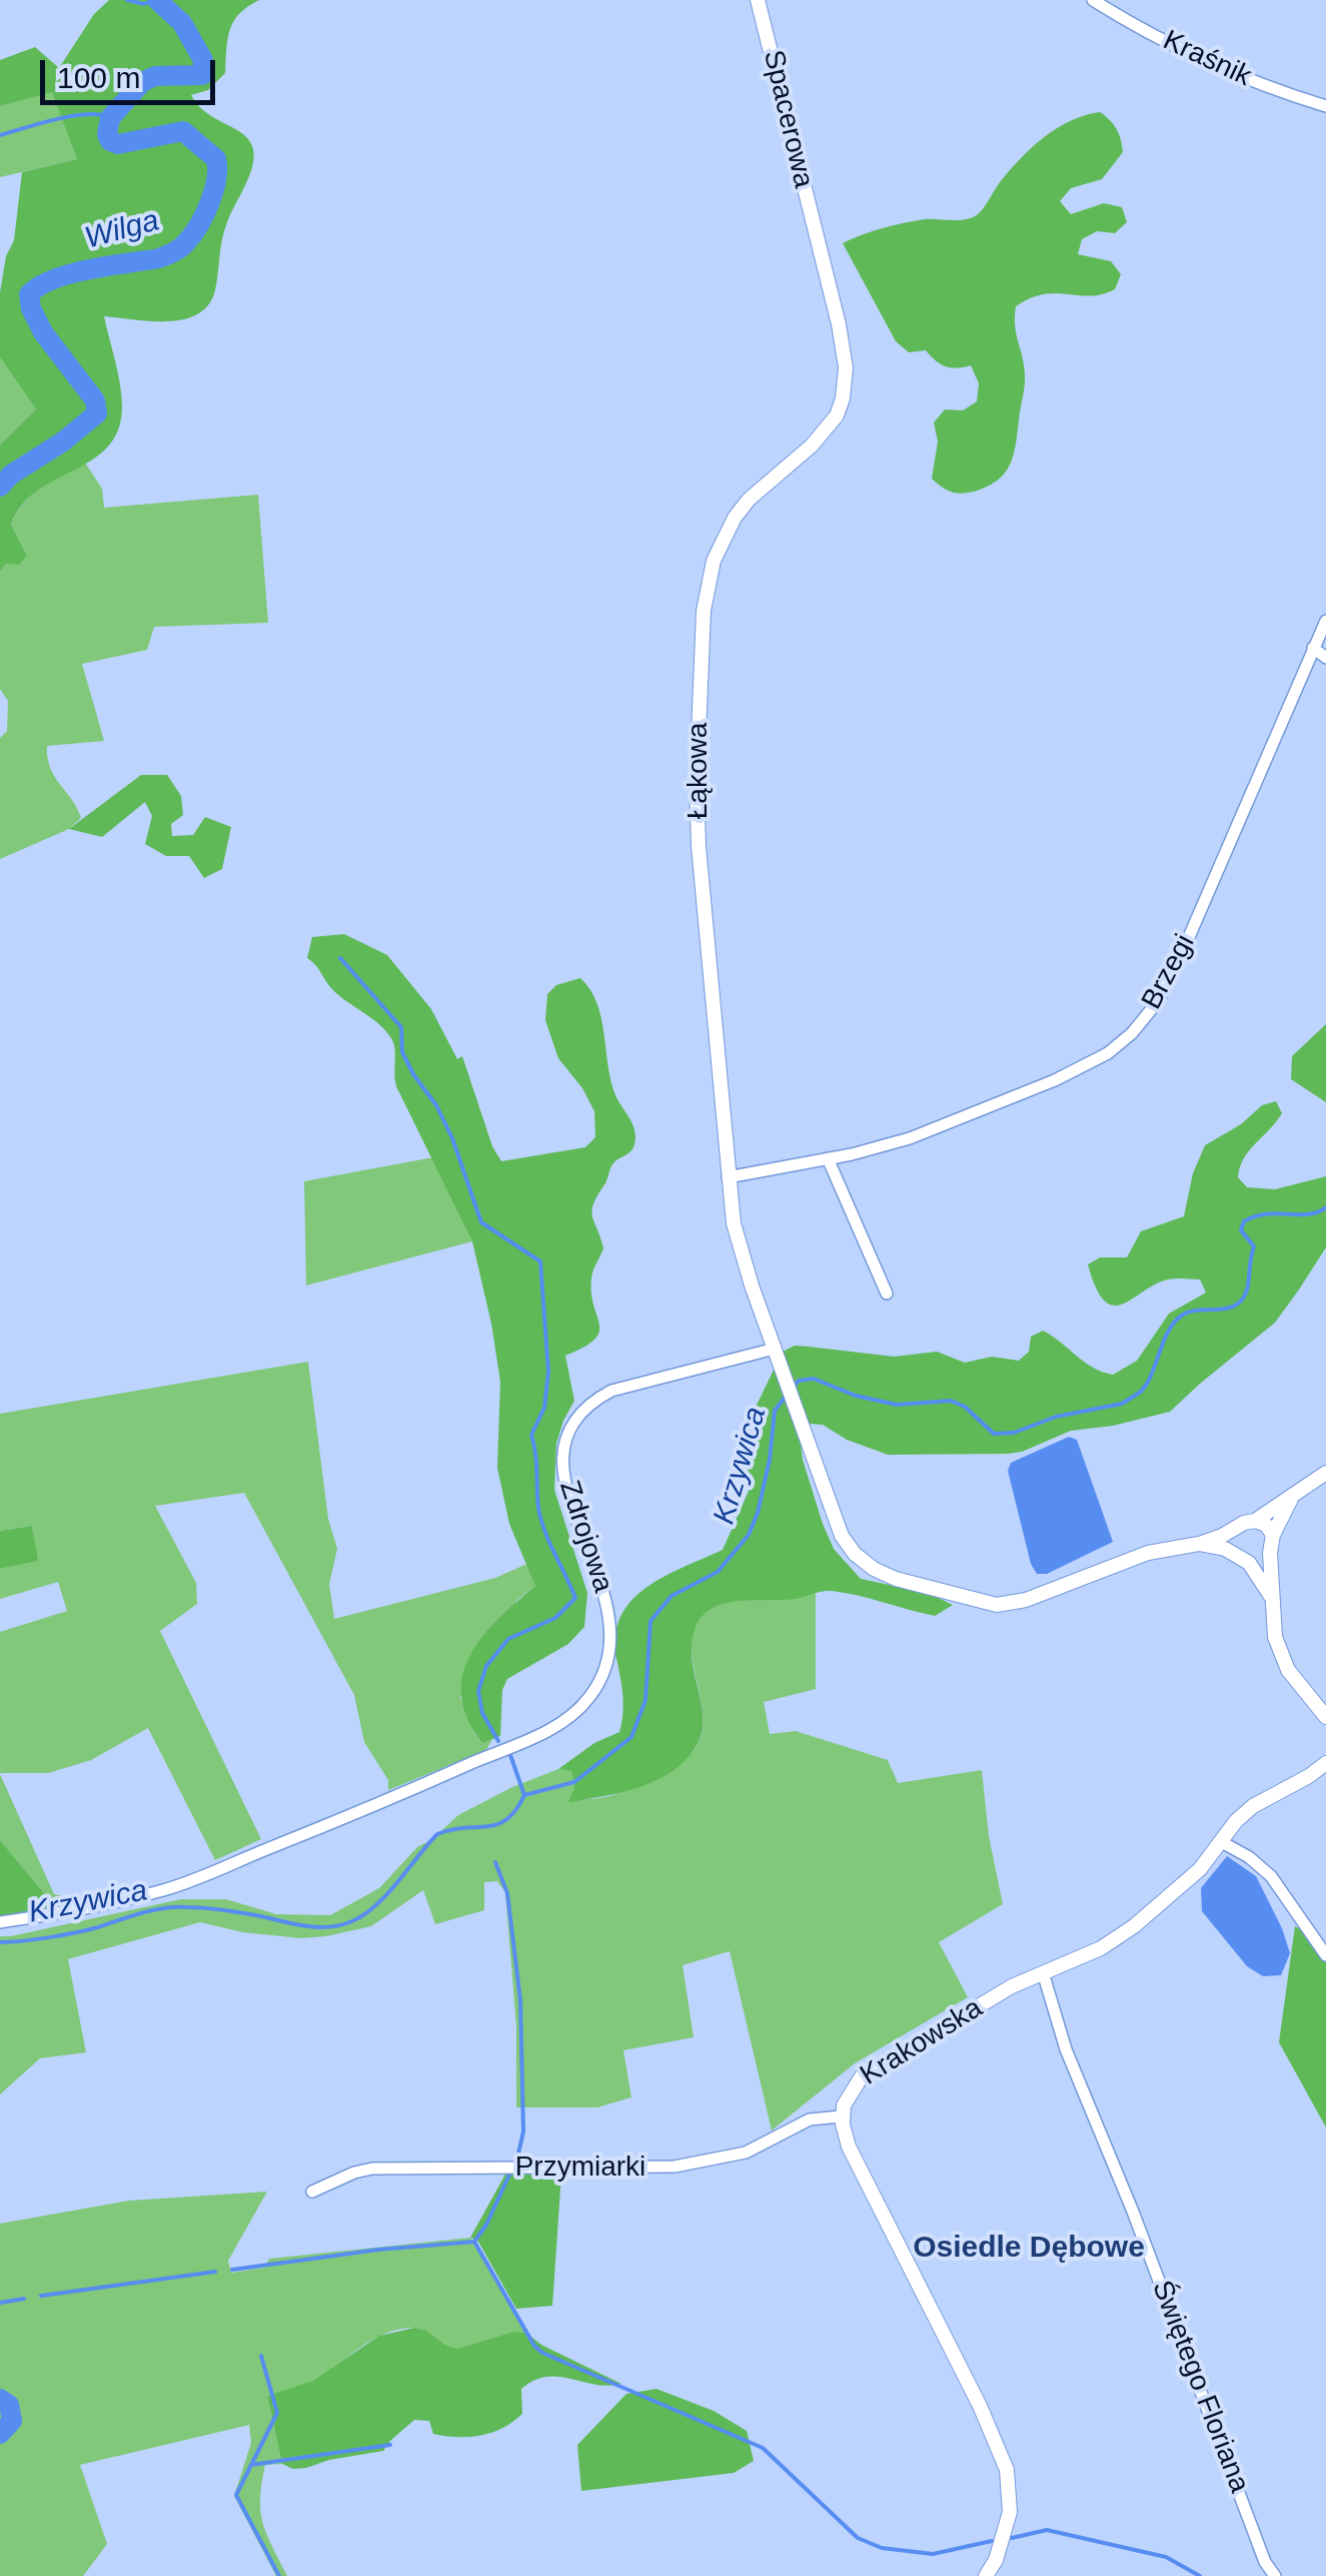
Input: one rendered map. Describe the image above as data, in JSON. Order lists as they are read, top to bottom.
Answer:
{
  "streets": {
    "street": [
      "Kraśnik",
      "Spacerowa",
      "Łąkowa",
      "Brzegi",
      "Zdrojowa",
      "Krakowska",
      "Przymiarki",
      "Świętego Floriana"
    ]
  },
  "crossings": [
    ["Spacerowa", "Łąkowa"],
    ["Łąkowa", "Brzegi"],
    ["Łąkowa", "Zdrojowa"],
    ["Krakowska", "Przymiarki"],
    ["Krakowska", "Świętego Floriana"]
  ],
  "districts": ["Osiedle Dębowe"],
  "water": ["Wilga", "Krzywica"],
  "scale_bar": "100 m"
}
